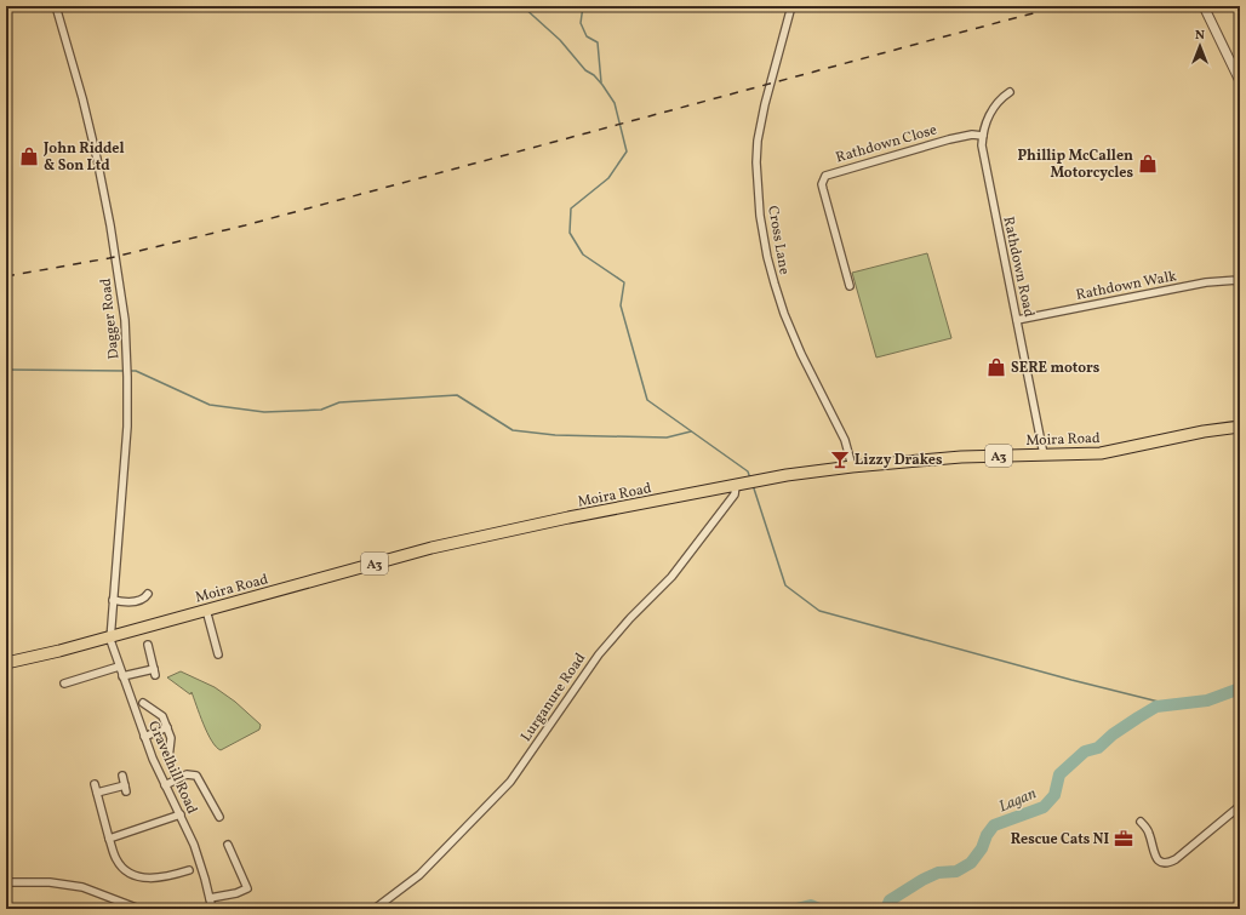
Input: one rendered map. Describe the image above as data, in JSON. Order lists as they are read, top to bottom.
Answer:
{
  "streets": {
    "highway": ["Moira Road", "A3"],
    "street": [
      "Rathdown Close",
      "Cross Lane",
      "Rathdown Road",
      "Rathdown Walk",
      "Dagger Road",
      "Lurganure Road",
      "Gravelhill Road"
    ]
  },
  "crossings": [
    ["Rathdown Close", "Rathdown Road"],
    ["Cross Lane", "Moira Road"],
    ["Rathdown Road", "Rathdown Walk"],
    ["Rathdown Road", "Moira Road"],
    ["Dagger Road", "Moira Road"],
    ["Dagger Road", "Gravelhill Road"],
    ["Moira Road", "Lurganure Road"],
    ["Moira Road", "Gravelhill Road"]
  ],
  "water": ["Lagan"],
  "places": {
    "shop": ["John Riddel & Son Ltd", "Phillip McCallen Motorcycles", "SERE motors"],
    "bar": ["Lizzy Drakes"],
    "office": ["Rescue Cats NI"]
  },
  "north": "top"
}
